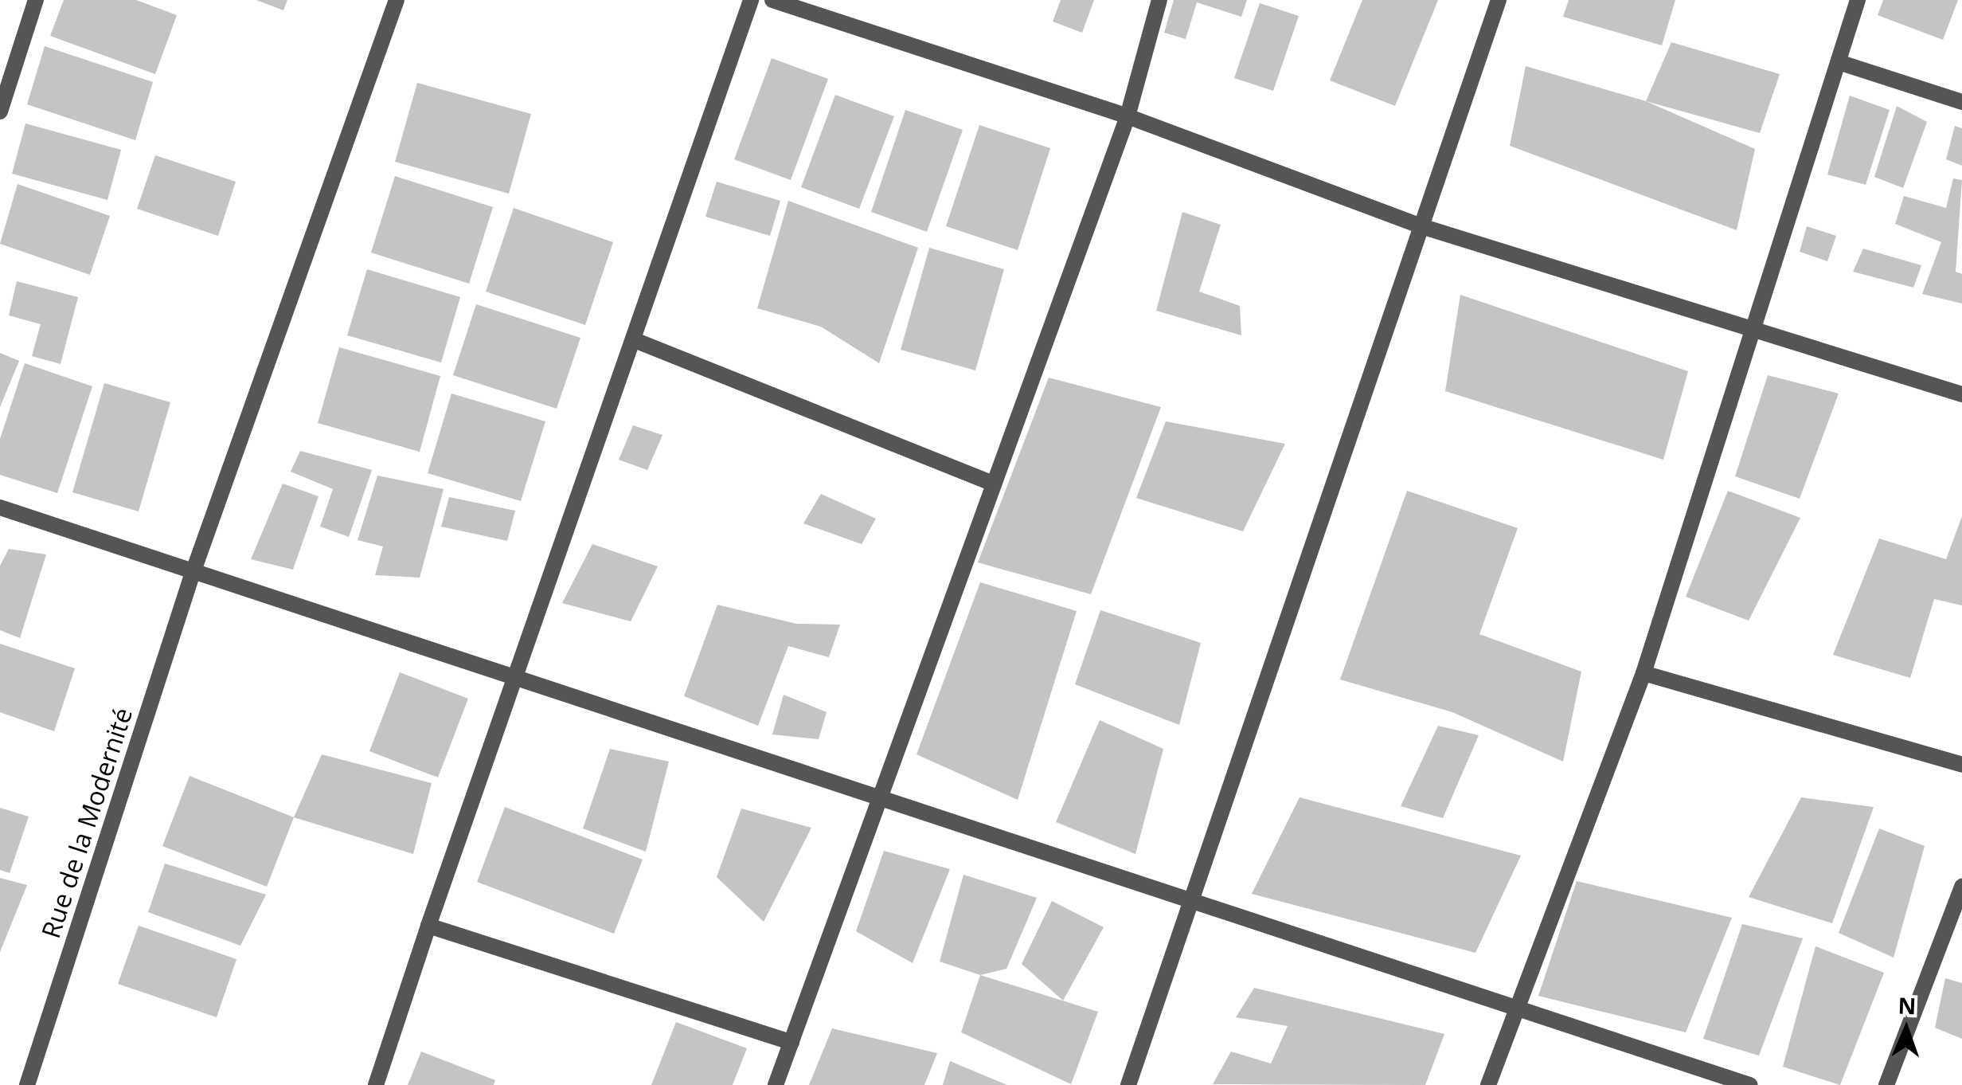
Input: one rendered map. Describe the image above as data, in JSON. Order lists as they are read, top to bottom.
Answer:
{
  "streets": {
    "street": ["Rue de la Modernité"]
  },
  "north": "top"
}
